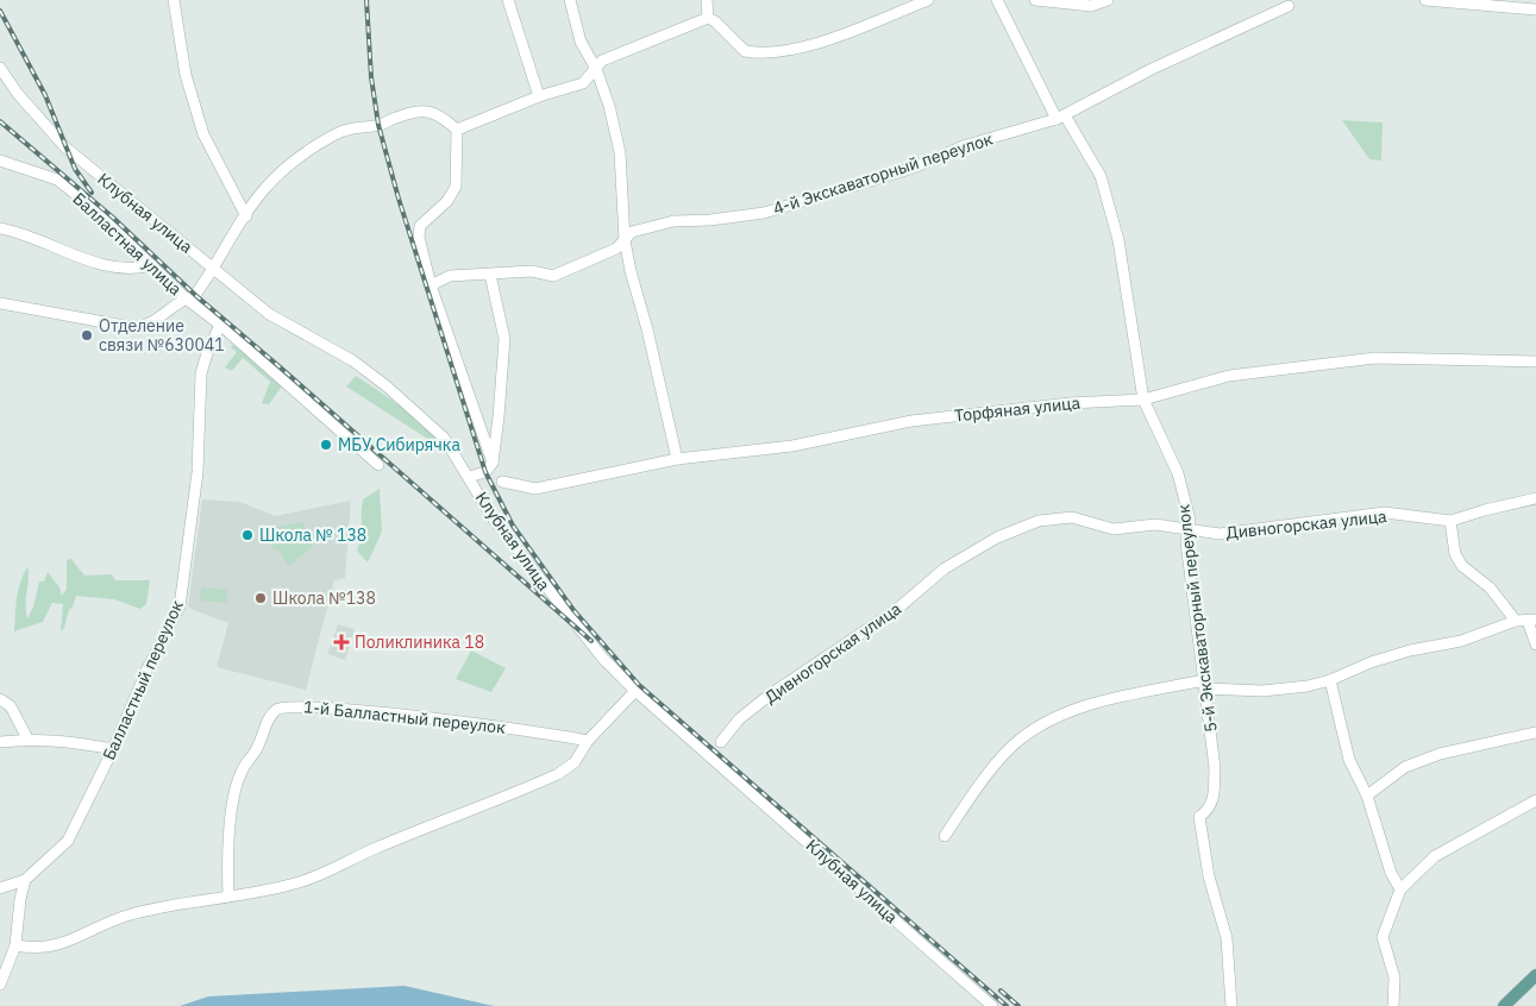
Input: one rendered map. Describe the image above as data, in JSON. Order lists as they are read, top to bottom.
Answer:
{
  "streets": {
    "street": [
      "4-й Экскаваторный переулок",
      "Клубная улица",
      "Балластная улица",
      "Торфяная улица",
      "Дивногорская улица",
      "5-й Экскаваторный переулок",
      "Балластный переулок",
      "1-й Балластный переулок"
    ]
  },
  "crossings": [
    ["4-й Экскаваторный переулок", "5-й Экскаваторный переулок"],
    ["Балластная улица", "Балластный переулок"],
    ["Торфяная улица", "5-й Экскаваторный переулок"],
    ["Дивногорская улица", "5-й Экскаваторный переулок"]
  ],
  "places": {
    "other": [
      "Отделение связи №630041",
      "МБУ Сибирячка",
      "Школа № 138",
      "Школа №138"
    ],
    "health": ["Поликлиника 18"]
  }
}
